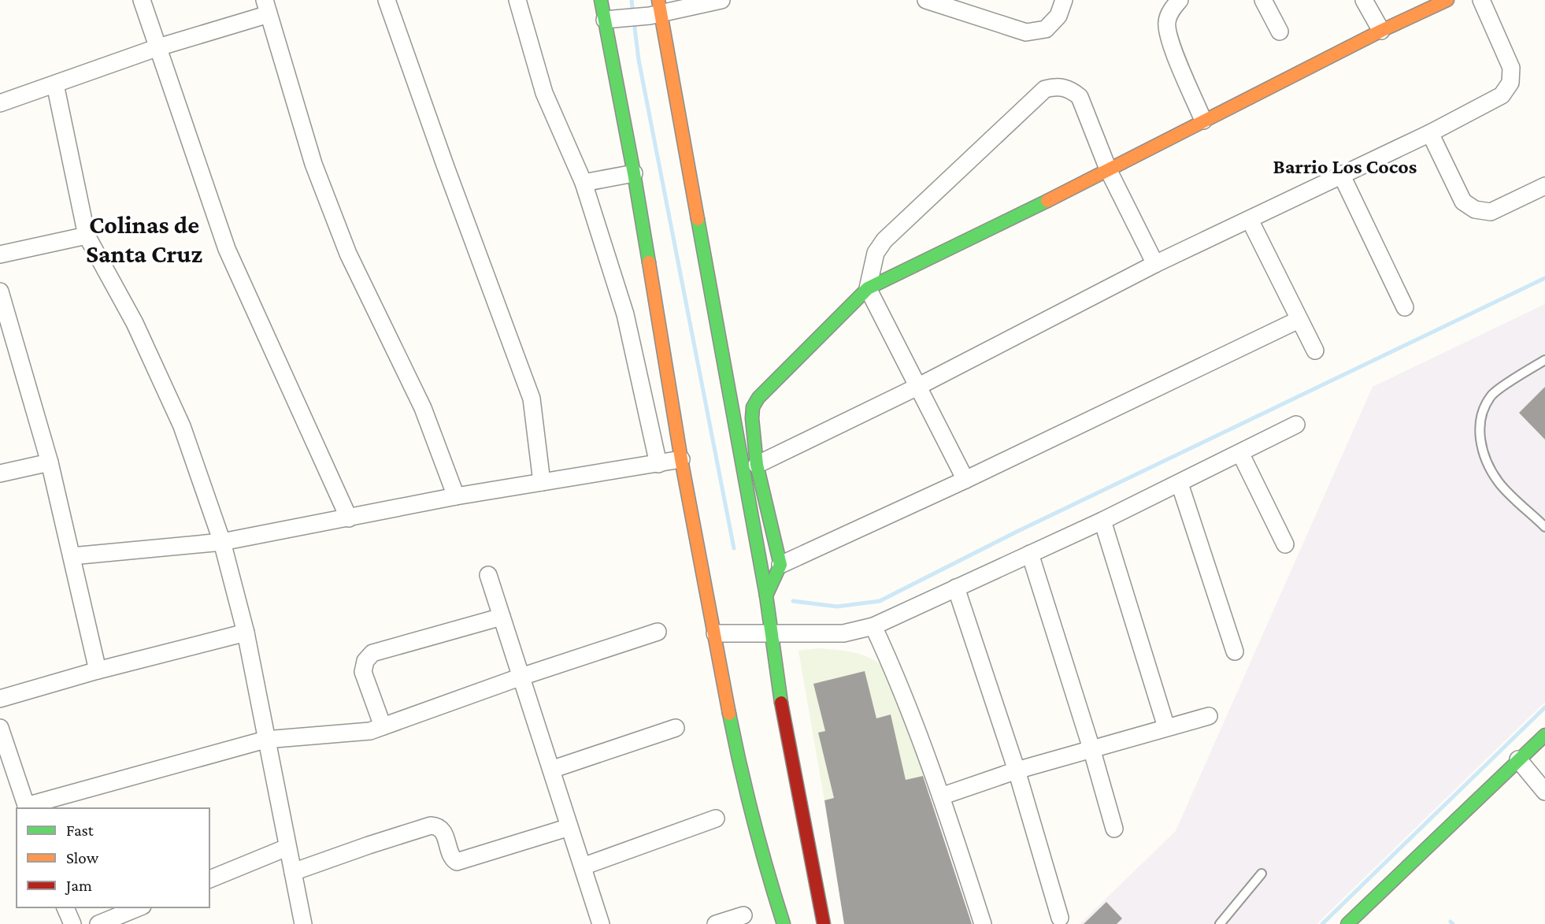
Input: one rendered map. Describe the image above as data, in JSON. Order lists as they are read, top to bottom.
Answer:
{
  "districts": ["Barrio Los Cocos", "Colinas de Santa Cruz"],
  "legend": ["Fast", "Slow", "Jam"]
}
